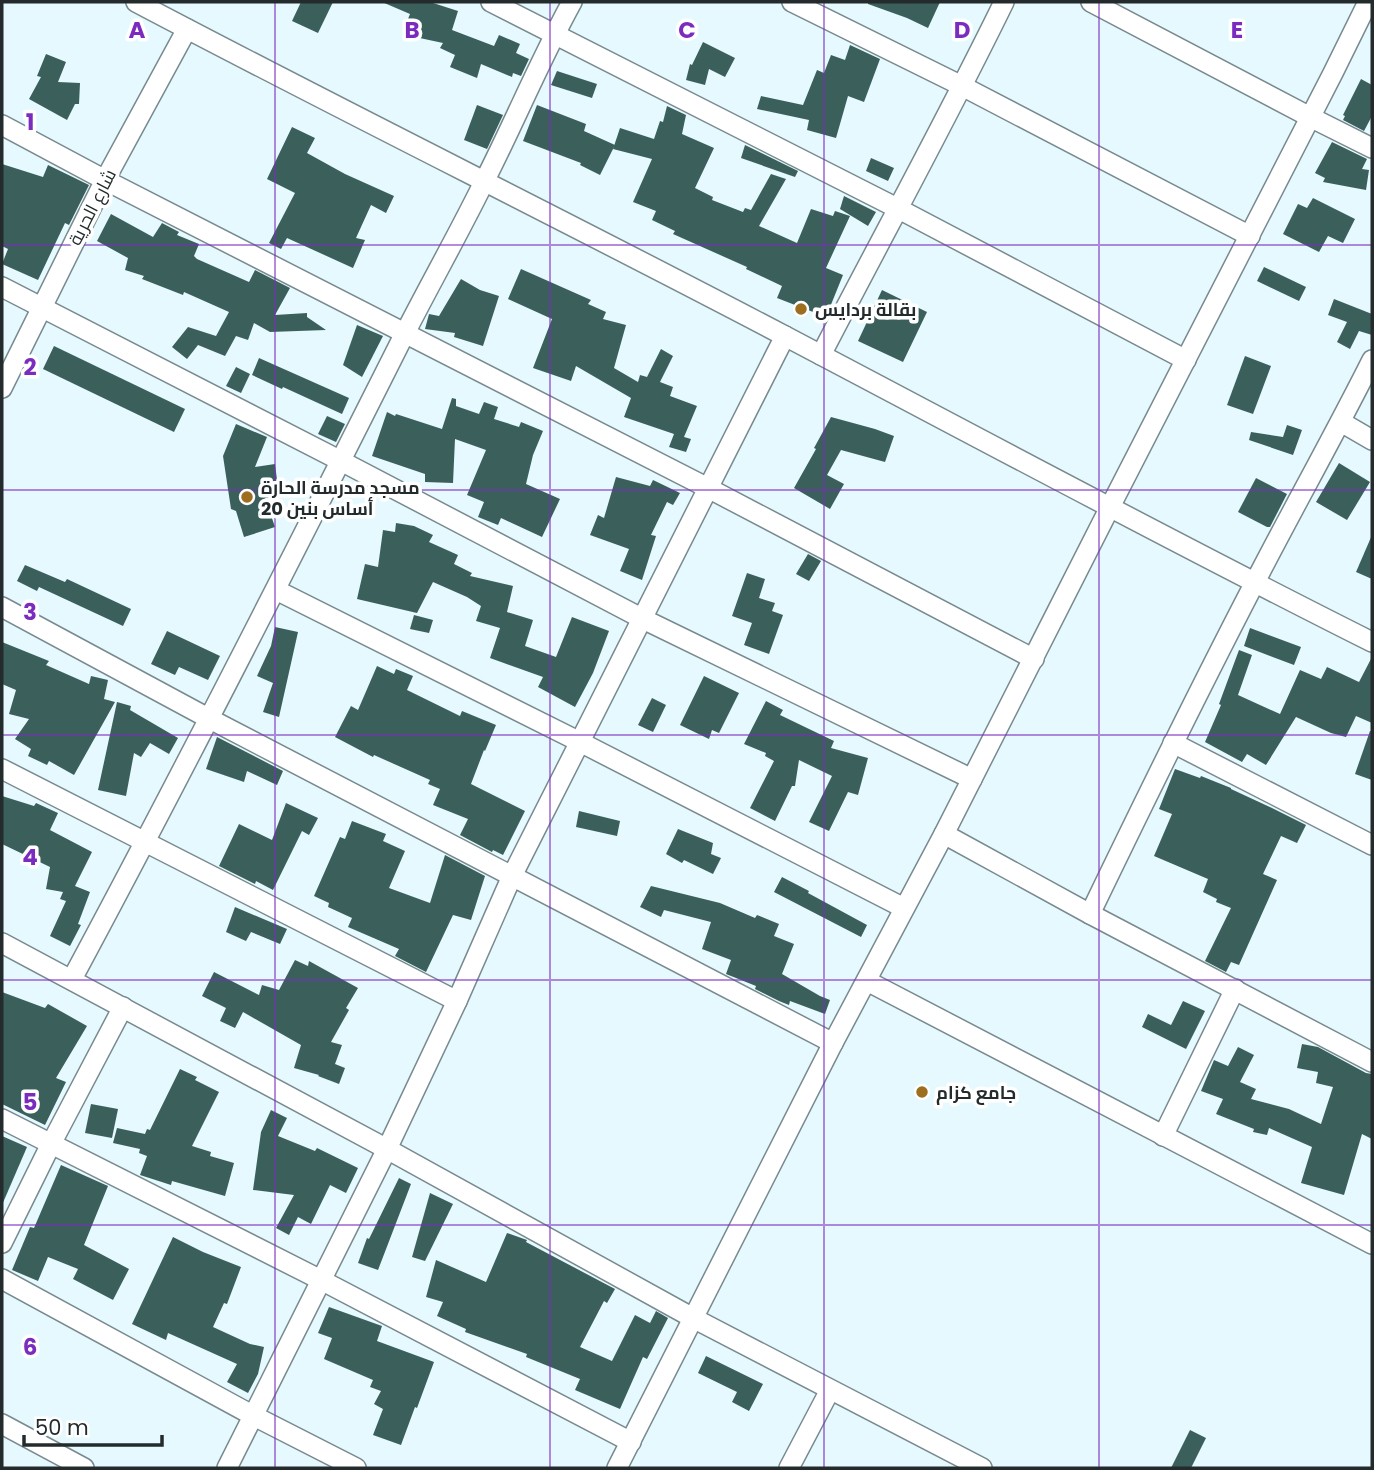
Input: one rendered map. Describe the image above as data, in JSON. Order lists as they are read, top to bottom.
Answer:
{
  "streets": {
    "street": ["شارع الحرية"]
  },
  "places": ["بقالة بردايس", "مسجد مدرسة الحارة 20 أساس بنين", "جامع كزام"],
  "scale_bar": "50 m",
  "grid": {
    "columns": [
      "A",
      "B",
      "C",
      "D",
      "E"
    ],
    "rows": [
      "1",
      "2",
      "3",
      "4",
      "5",
      "6"
    ]
  }
}
